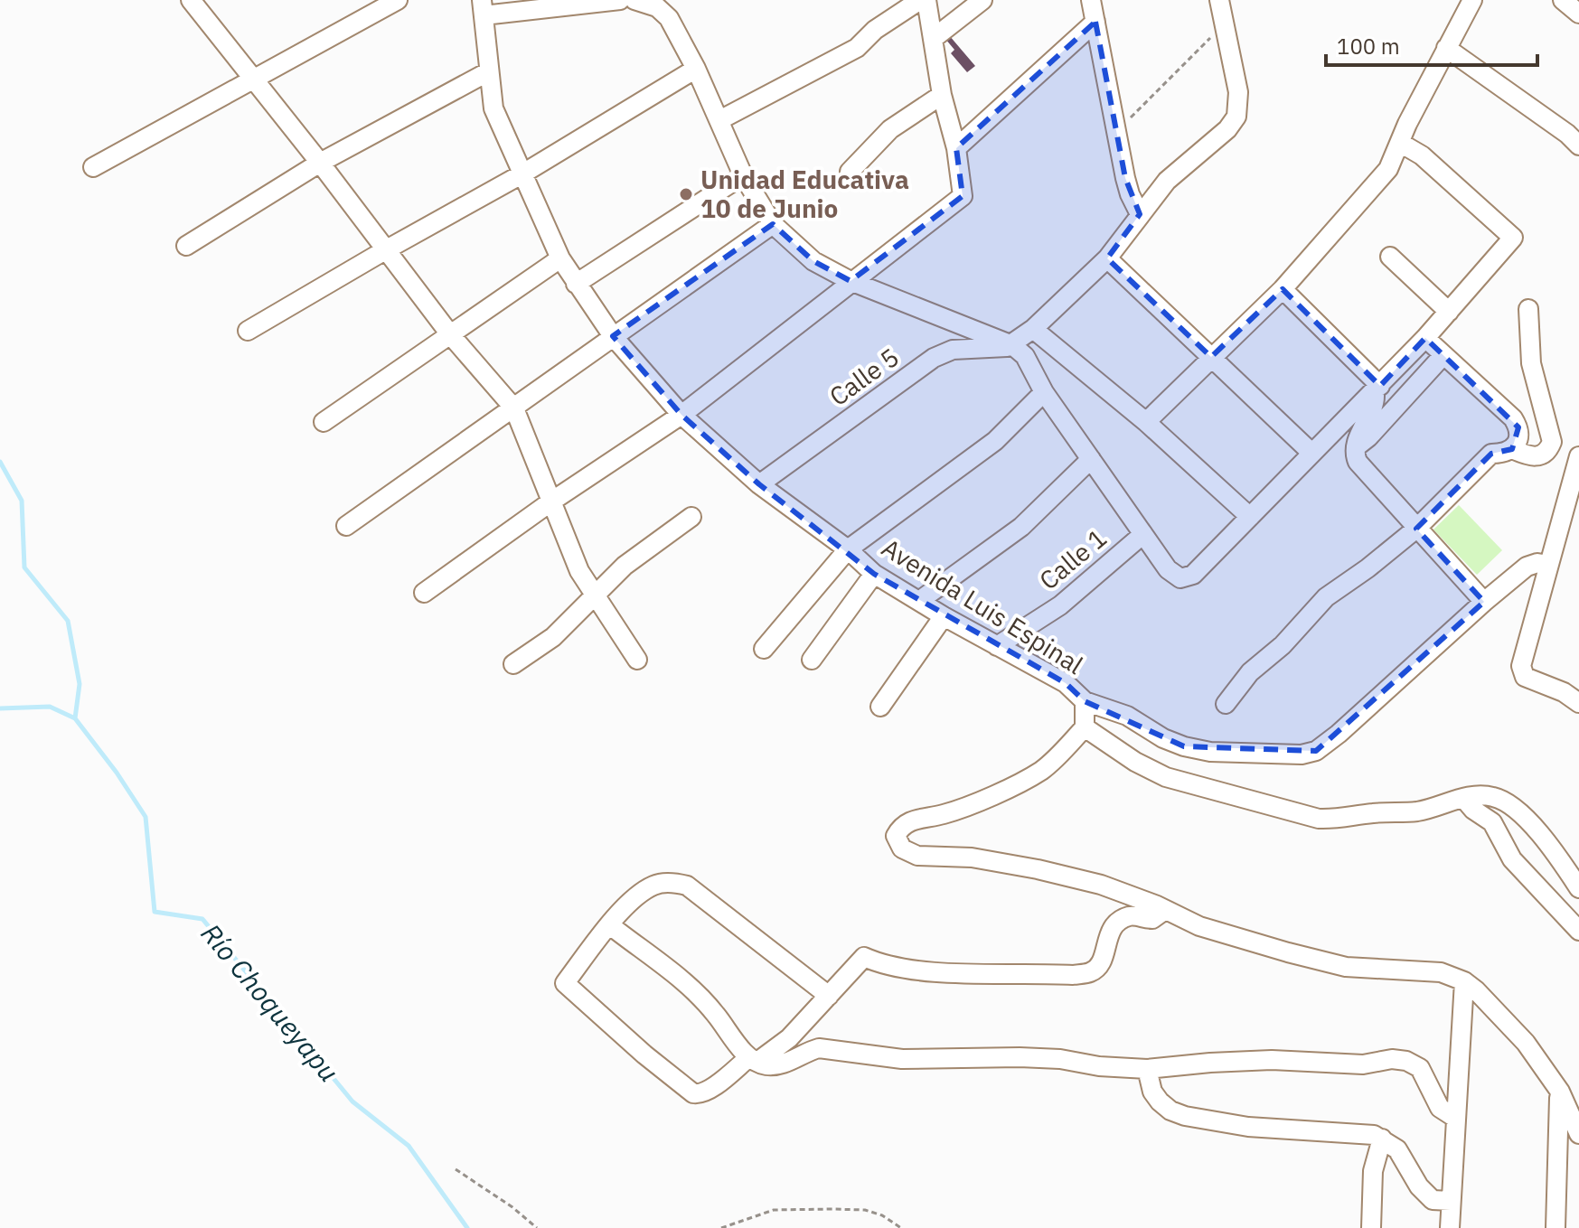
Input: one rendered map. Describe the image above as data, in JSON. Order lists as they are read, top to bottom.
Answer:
{
  "streets": {
    "street": ["Calle 5", "Calle 1", "Avenida Luis Espinal"]
  },
  "crossings": [
    ["Calle 5", "Avenida Luis Espinal"],
    ["Calle 1", "Avenida Luis Espinal"]
  ],
  "water": ["Río Choqueyapu"],
  "places": ["Unidad Educativa 10 de Junio"],
  "scale_bar": "100 m"
}
